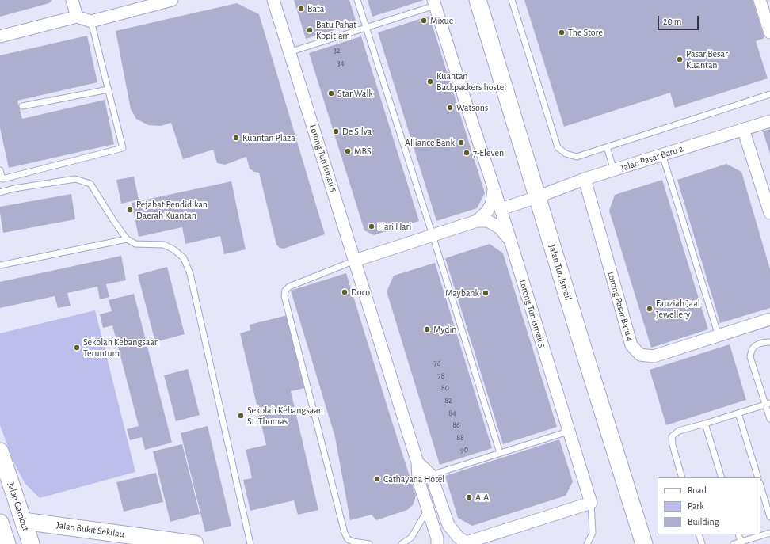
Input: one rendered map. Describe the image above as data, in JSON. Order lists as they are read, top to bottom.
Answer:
{
  "streets": {
    "main road": ["Jalan Tun Ismail", "Jalan Gambut", "Jalan Bukit Sekilau"],
    "street": ["Lorong Tun Ismail 5", "Jalan Pasar Baru 2", "Lorong Pasar Baru 4"]
  },
  "crossings": [
    ["Jalan Pasar Baru 2", "Jalan Tun Ismail"],
    ["Jalan Pasar Baru 2", "Lorong Pasar Baru 4"],
    ["Jalan Gambut", "Jalan Bukit Sekilau"]
  ],
  "places": [
    "Bata",
    "Mixue",
    "Batu Pahat Kopitiam",
    "The Store",
    "Pasar Besar Kuantan",
    "Kuantan Backpackers hostel",
    "Star Walk",
    "Watsons",
    "De Silva",
    "Kuantan Plaza",
    "Alliance Bank",
    "MBS",
    "7-Eleven",
    "Pejabat Pendidikan Daerah Kuantan",
    "Hari Hari",
    "Doco",
    "Maybank",
    "Fauziah Jaal Jewellery",
    "Mydin",
    "Sekolah Kebangsaan Teruntum",
    "Sekolah Kebangsaan St. Thomas",
    "Cathayana Hotel",
    "AIA"
  ],
  "house_numbers": [
    "32",
    "34",
    "76",
    "78",
    "80",
    "82",
    "84",
    "86",
    "88",
    "90"
  ],
  "legend": ["Road", "Park", "Building"],
  "scale_bar": "20 m"
}
